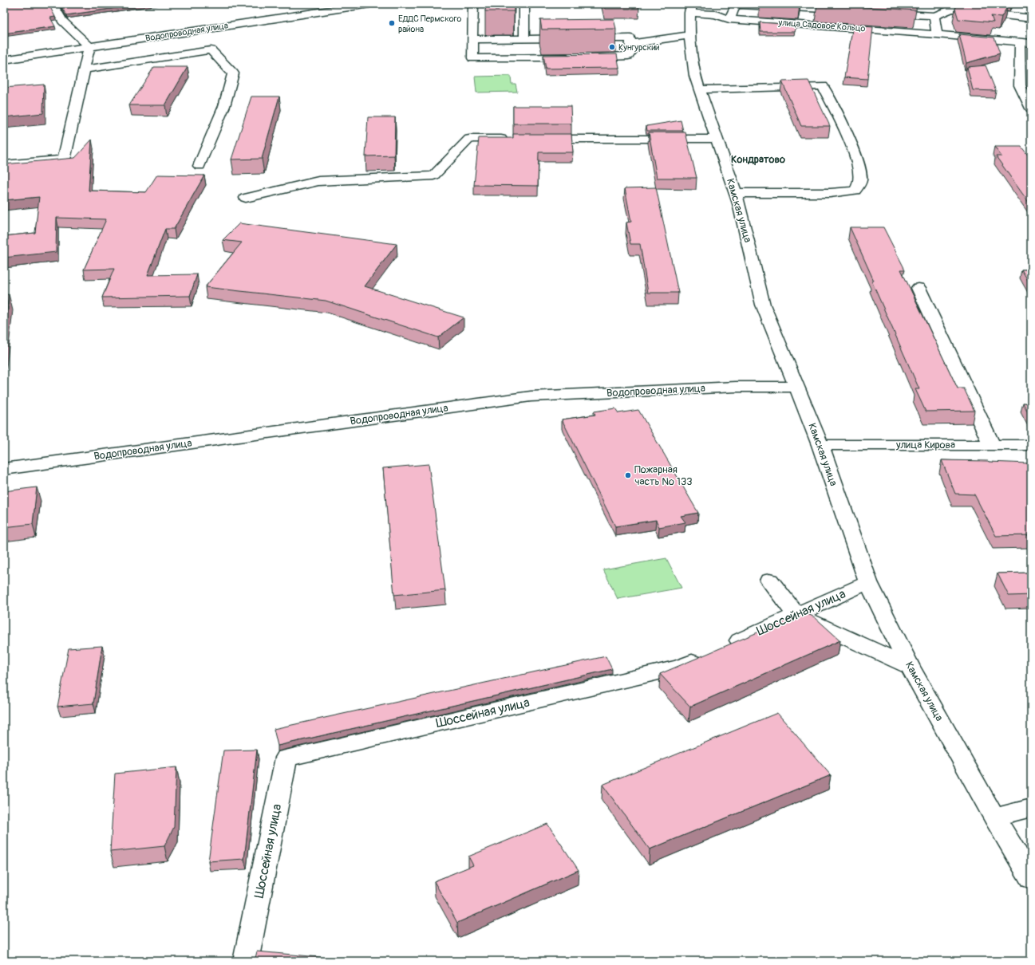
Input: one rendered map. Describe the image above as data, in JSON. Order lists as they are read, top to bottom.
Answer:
{
  "streets": {
    "street": [
      "улица Садовое Кольцо",
      "Водопроводная улица",
      "Камская улица",
      "улица Кирова",
      "Шоссейная улица"
    ]
  },
  "crossings": [
    ["улица Садовое Кольцо", "Камская улица"],
    ["Водопроводная улица", "Камская улица"],
    ["Камская улица", "улица Кирова"],
    ["Камская улица", "Шоссейная улица"]
  ],
  "districts": ["Кондратово"],
  "places": ["ЕДДС Пермского района", "Кунгурский", "Пожарная часть № 133"]
}
